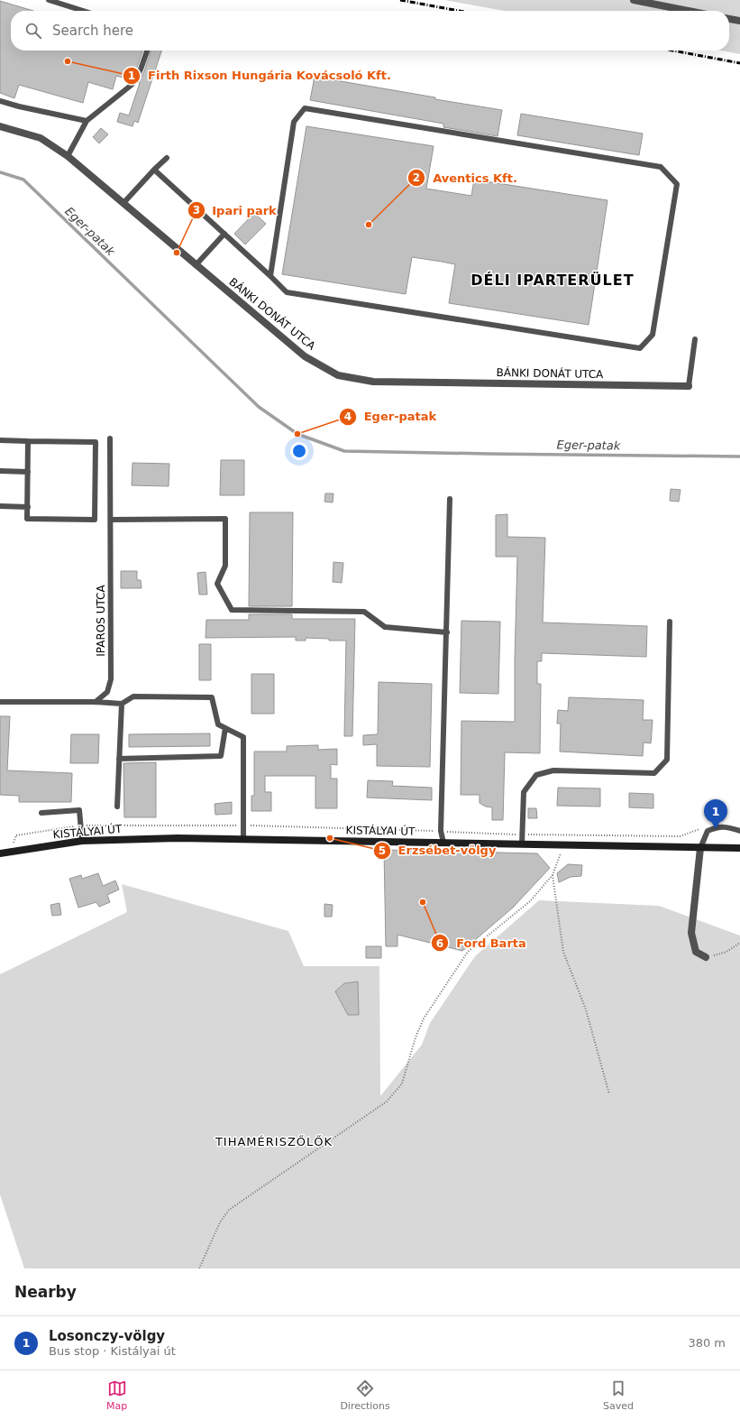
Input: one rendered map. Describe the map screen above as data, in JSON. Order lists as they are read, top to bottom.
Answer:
{
  "streets": {
    "main road": ["KISTÁLYAI ÚT"],
    "street": ["BÁNKI DONÁT UTCA"],
    "lane": ["IPAROS UTCA"]
  },
  "districts": ["DÉLI IPARTERÜLET", "TIHAMÉRISZŐLŐK"],
  "water": ["Eger-patak"],
  "places": [
    "Firth Rixson Hungária Kovácsoló Kft.",
    "Aventics Kft.",
    "Ipari park",
    "Eger-patak",
    "Erzsébet-völgy",
    "Ford Barta"
  ],
  "page": {
    "search": "Search here",
    "pins": "1",
    "heading": "Nearby",
    "list": [
      {
        "mark": "1",
        "name": "Losonczy-völgy",
        "note": "Bus stop · Kistályai út",
        "value": "380 m"
      }
    ],
    "nav": ["Map", "Directions", "Saved"]
  }
}
